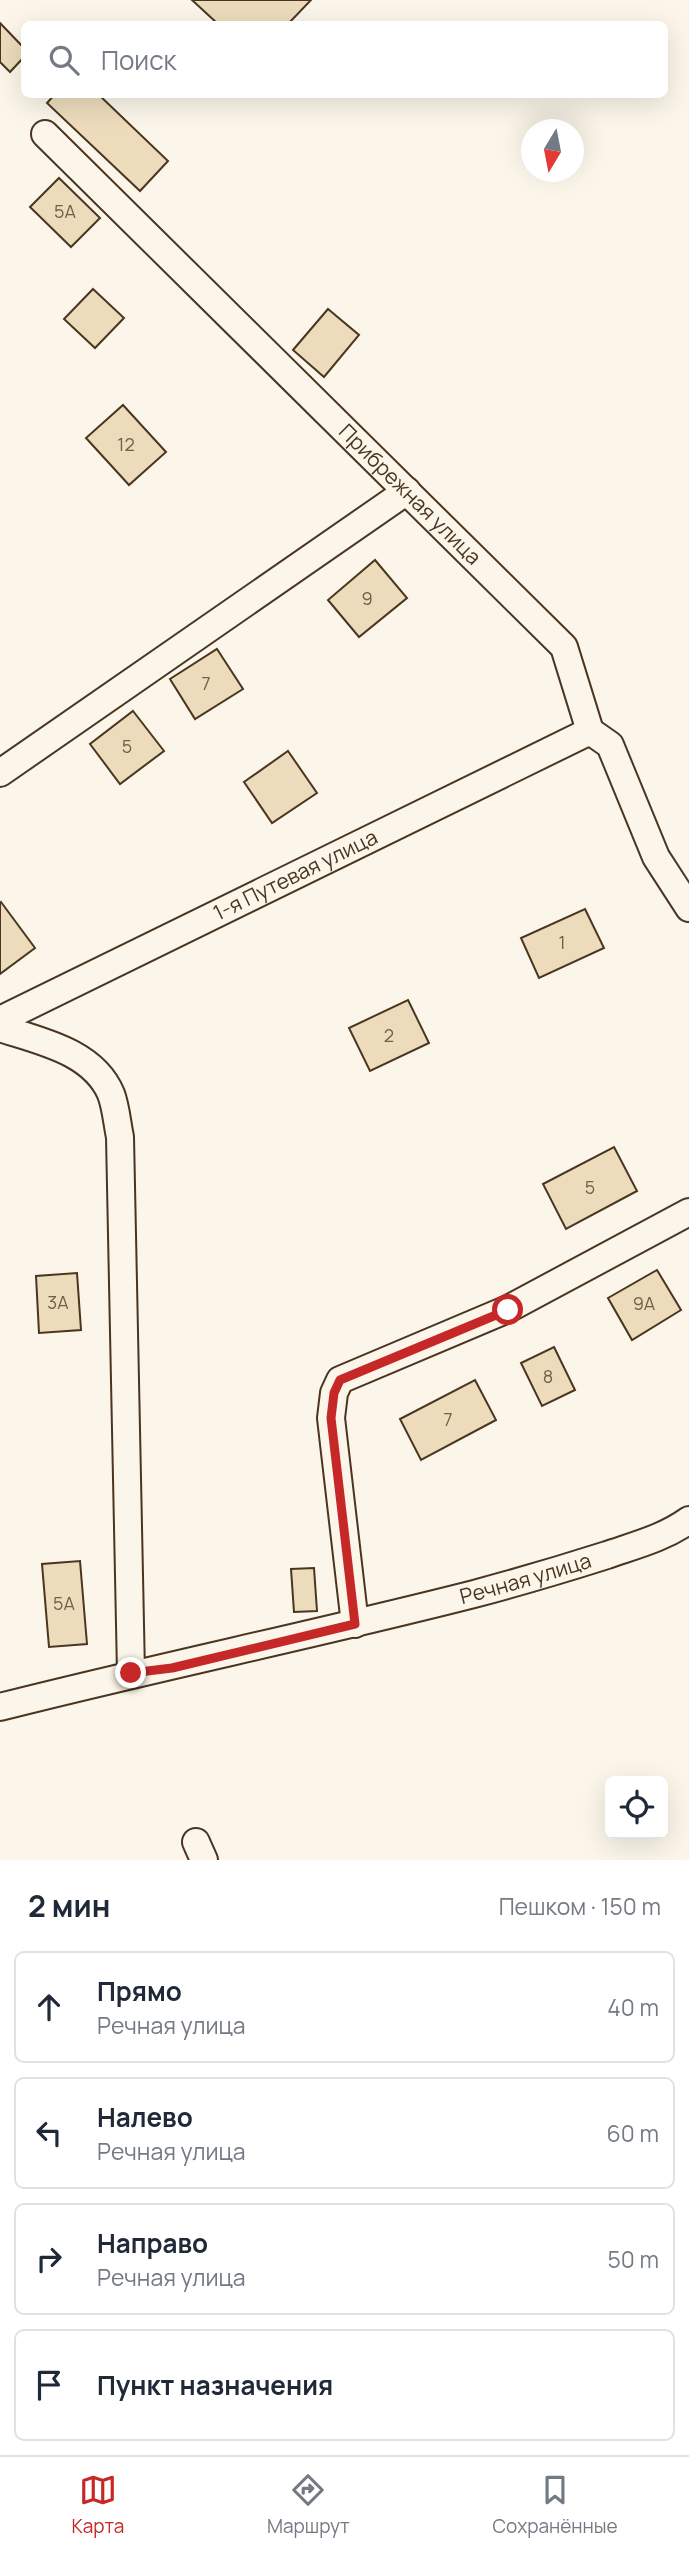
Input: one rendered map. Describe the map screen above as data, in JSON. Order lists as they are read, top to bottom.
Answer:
{
  "streets": {
    "street": ["Прибрежная улица", "1-я Путевая улица", "Речная улица"]
  },
  "crossings": [
    ["Прибрежная улица", "1-я Путевая улица"]
  ],
  "house_numbers": [
    "5А",
    "12",
    "9",
    "7",
    "5",
    "1",
    "2",
    "5",
    "3А",
    "9А",
    "8",
    "7",
    "5А"
  ],
  "north": "bottom",
  "page": {
    "search": "Поиск",
    "heading": ["2 мин", "Пешком · 150 m"],
    "list": [
      ["Прямо", "Речная улица", "40 m"],
      ["Налево", "Речная улица", "60 m"],
      ["Направо", "Речная улица", "50 m"],
      "Пункт назначения"
    ],
    "nav": ["Карта", "Маршрут", "Сохранённые"]
  }
}
